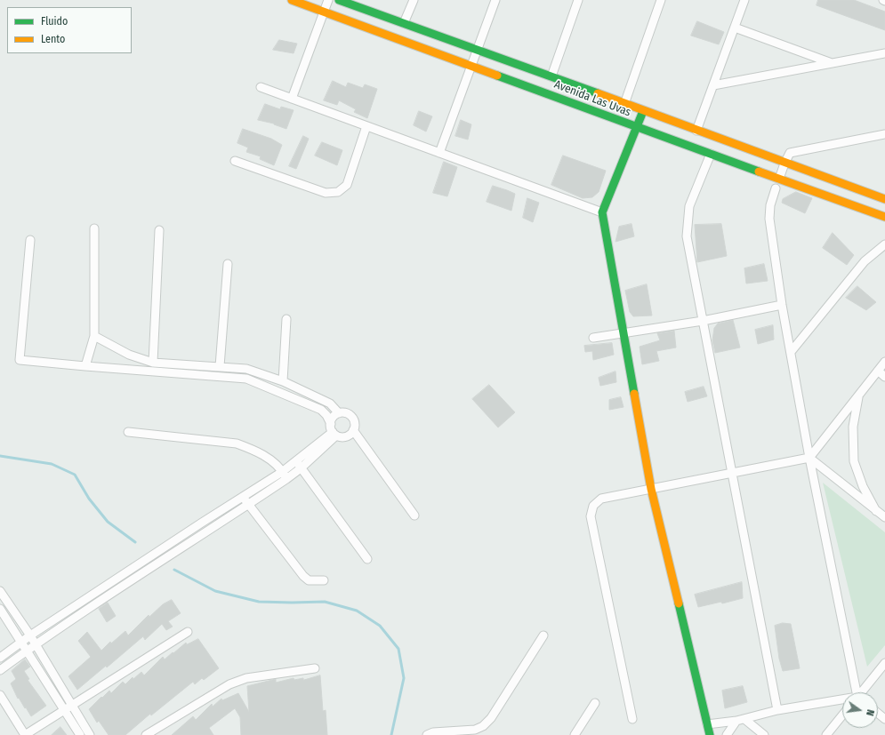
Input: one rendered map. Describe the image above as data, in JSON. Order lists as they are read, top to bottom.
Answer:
{
  "streets": {
    "street": ["Avenida Las Uvas"]
  },
  "legend": ["Fluido", "Lento"],
  "north": "right"
}
